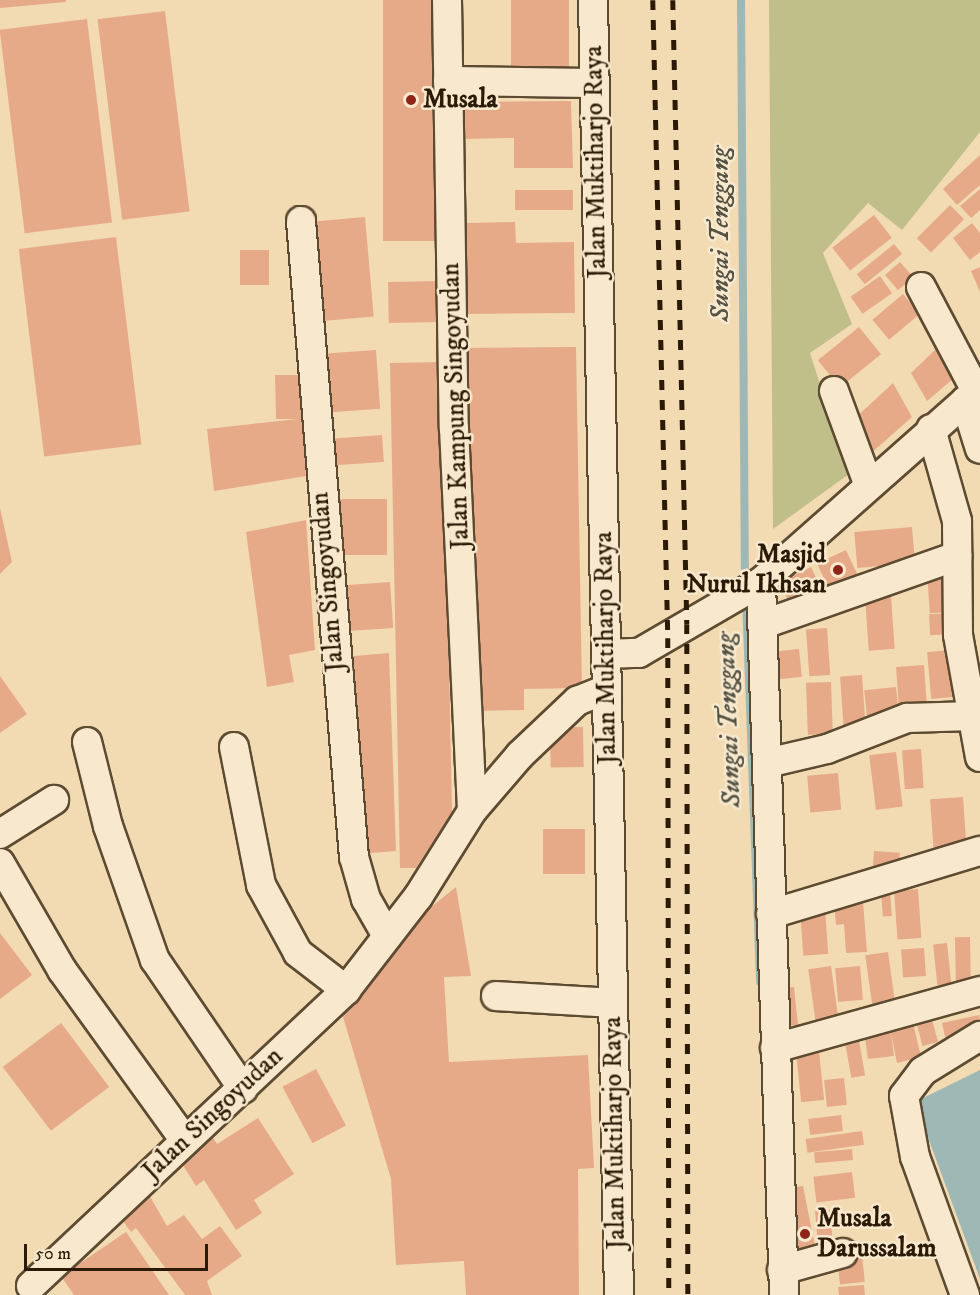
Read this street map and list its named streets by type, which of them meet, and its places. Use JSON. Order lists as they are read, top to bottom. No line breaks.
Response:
{"streets":{"street":["Jalan Muktiharjo Raya","Jalan Kampung Singoyudan","Jalan Singoyudan"]},"crossings":[["Jalan Muktiharjo Raya","Jalan Singoyudan"],["Jalan Kampung Singoyudan","Jalan Singoyudan"]],"water":["Sungai Tenggang"],"places":["Musala","Masjid Nurul Ikhsan","Musala Darussalam"],"scale_bar":"50 m"}
